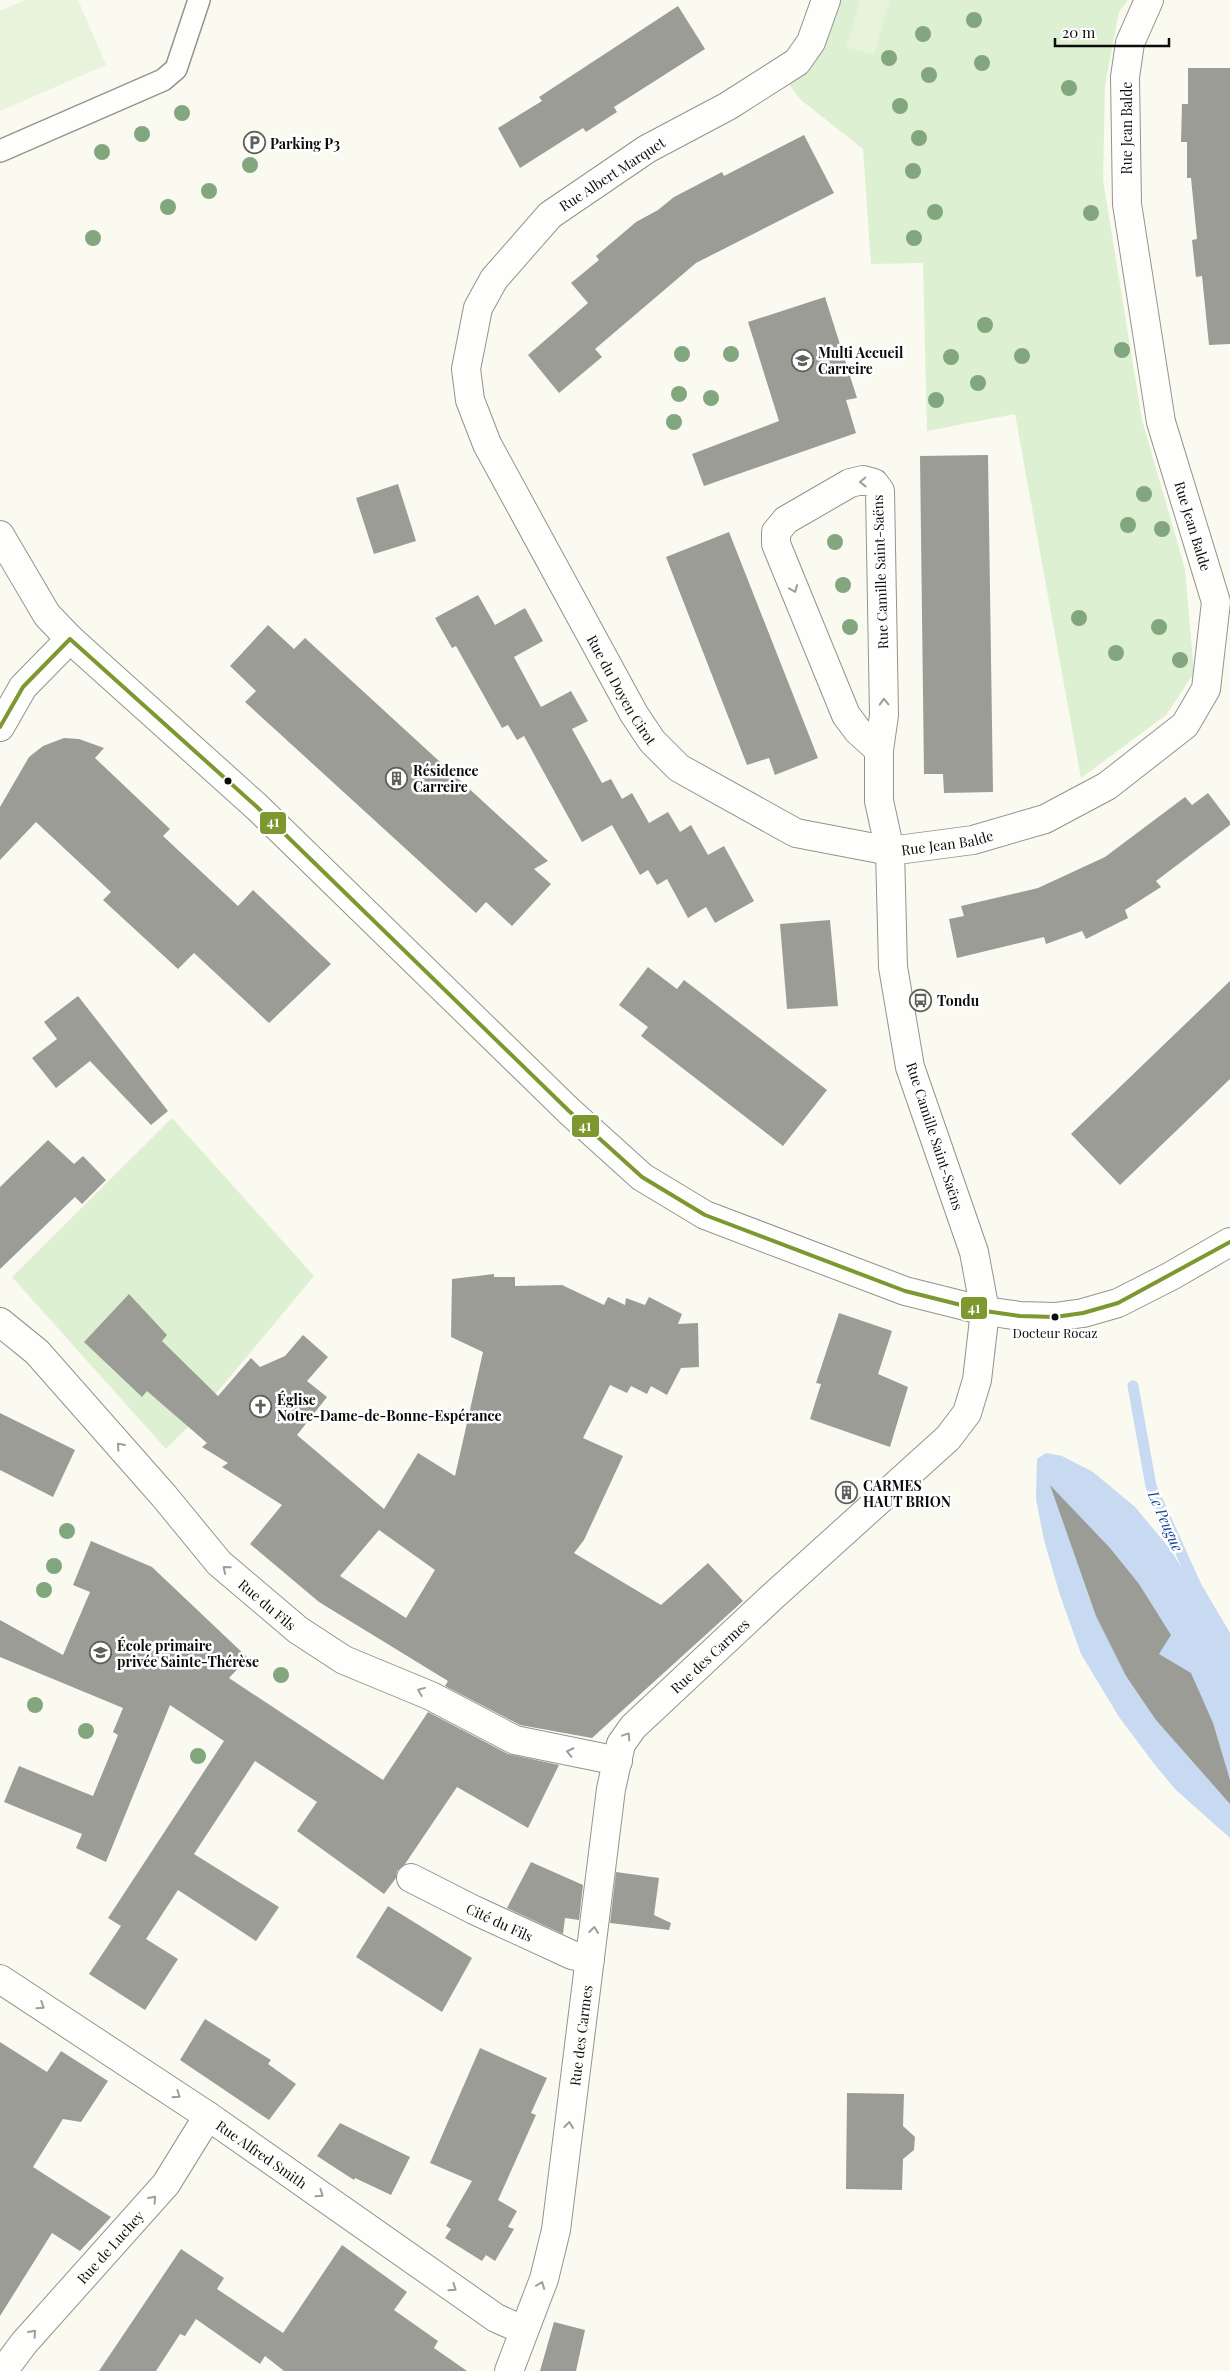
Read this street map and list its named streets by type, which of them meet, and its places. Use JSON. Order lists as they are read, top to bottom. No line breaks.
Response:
{"streets":{"street":["Rue Jean Balde","Rue Albert Marquet","Rue Camille Saint-Saëns","Rue du Doyen Cirot","Rue du Fils","Rue des Carmes","Cité du Fils","Rue Alfred Smith","Rue de Luchey"]},"crossings":[["Rue Jean Balde","Rue Camille Saint-Saëns"],["Rue Jean Balde","Rue du Doyen Cirot"],["Rue Albert Marquet","Rue du Doyen Cirot"],["Rue Camille Saint-Saëns","Rue du Doyen Cirot"],["Rue Camille Saint-Saëns","Rue des Carmes"],["Rue du Fils","Rue des Carmes"],["Rue des Carmes","Cité du Fils"],["Rue des Carmes","Rue Alfred Smith"],["Rue Alfred Smith","Rue de Luchey"]],"one_way":["Rue du Fils","Rue des Carmes","Rue Alfred Smith","Rue de Luchey"],"water":["Le Peugue"],"places":{"parking":["Parking P3"],"school or university":["Multi Accueil Carreire","École primaire privée Sainte-Thérèse"],"building":["Résidence Carreire","CARMES HAUT BRION"],"bus stop":["Tondu"],"other":["Docteur Rocaz"],"church":["Église Notre-Dame-de-Bonne-Espérance"]},"lines":["transit line 41"],"scale_bar":"20 m"}
